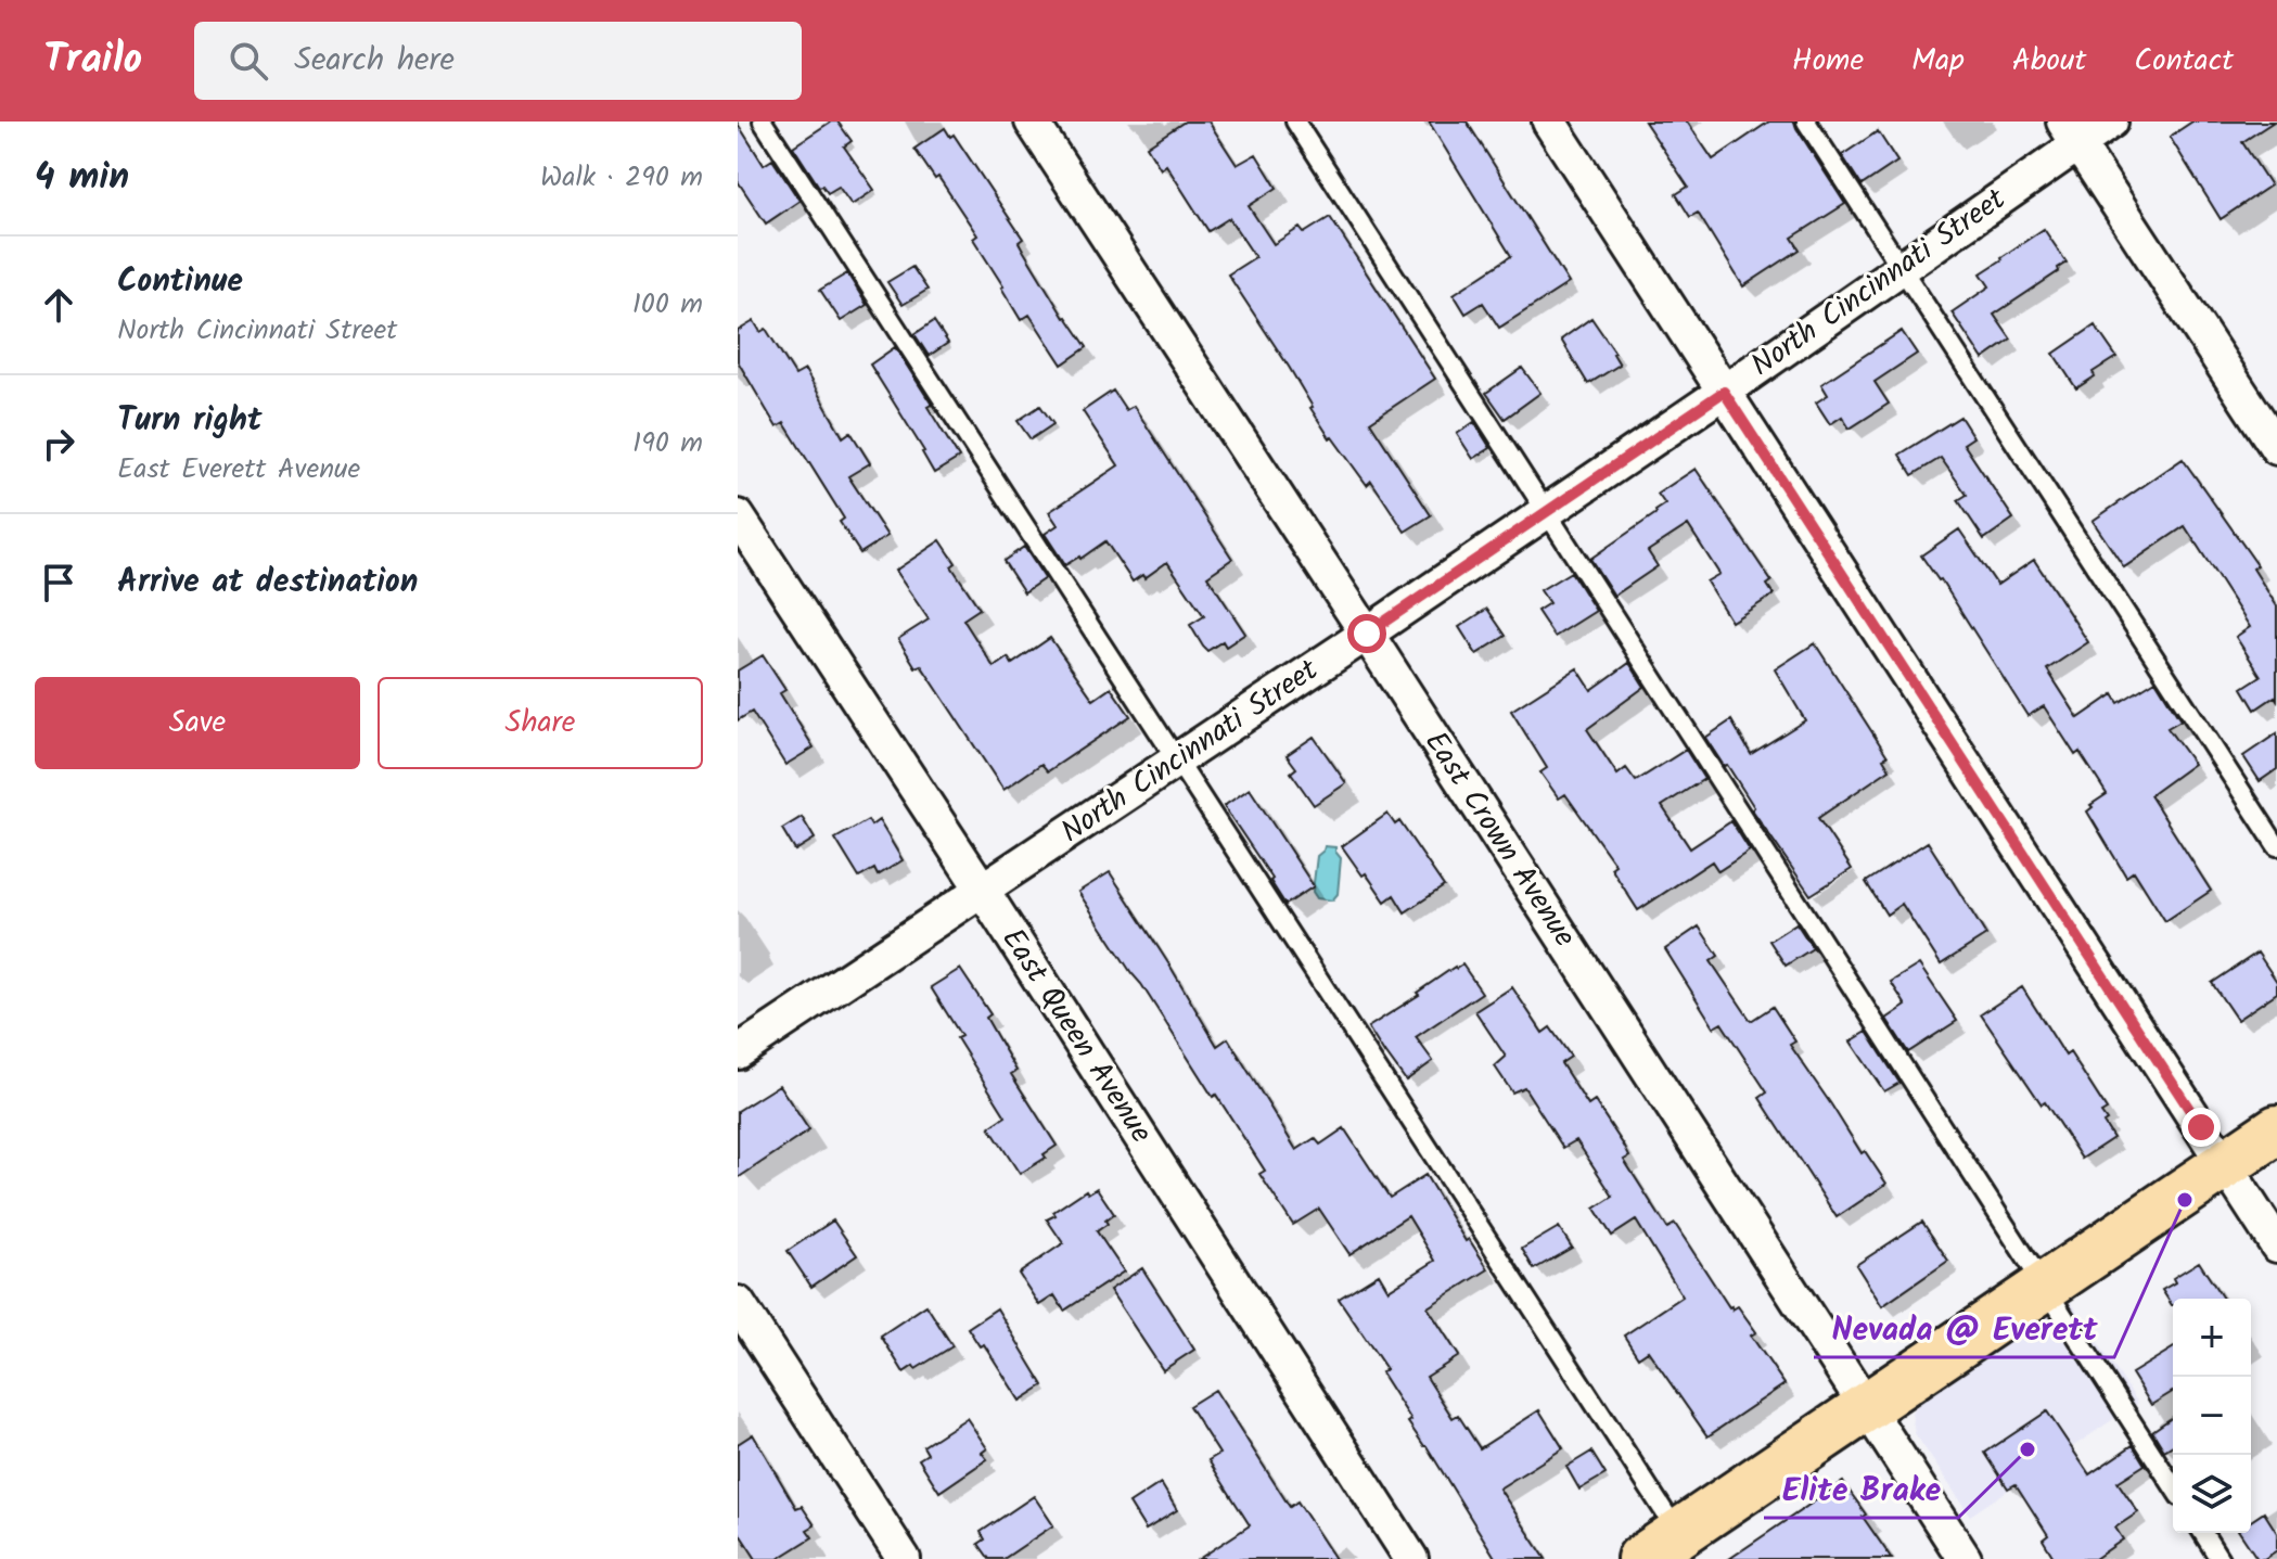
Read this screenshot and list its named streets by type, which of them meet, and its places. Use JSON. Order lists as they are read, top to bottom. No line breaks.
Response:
{"streets":{"street":["North Cincinnati Street","East Crown Avenue","East Queen Avenue"]},"crossings":[["North Cincinnati Street","East Crown Avenue"],["North Cincinnati Street","East Queen Avenue"]],"places":["Nevada @ Everett","Elite Brake"],"page":{"header":"Trailo","search":"Search here","nav":["Home","Map","About","Contact"],"heading":["4 min","Walk · 290 m"],"list":[["Continue","North Cincinnati Street","100 m"],["Turn right","East Everett Avenue","190 m"],"Arrive at destination"],"buttons":["Save","Share"],"map_buttons":["+","−"]}}
